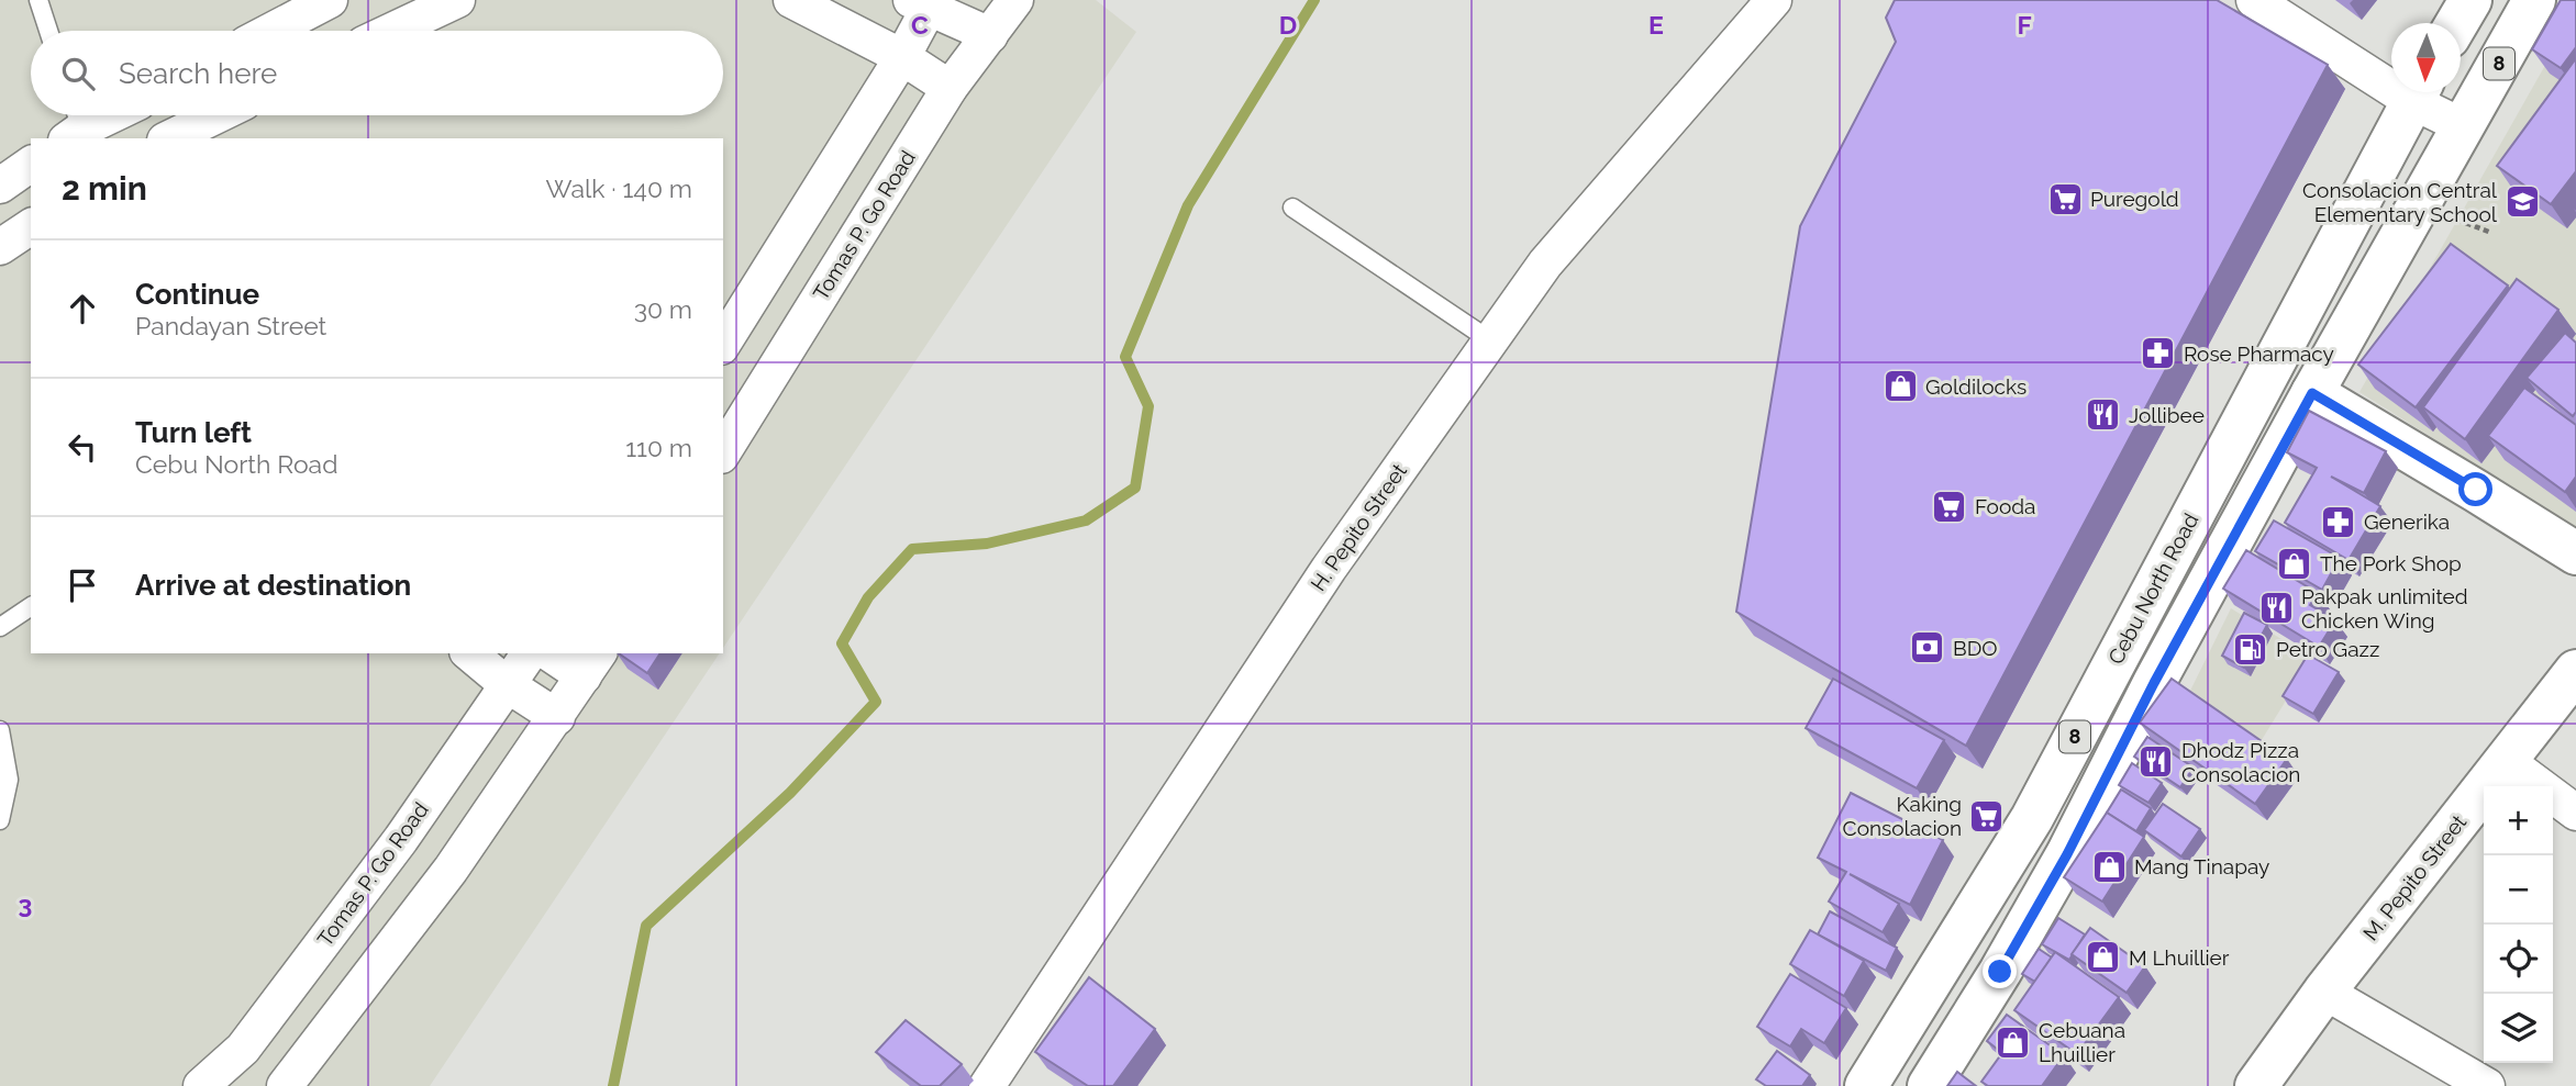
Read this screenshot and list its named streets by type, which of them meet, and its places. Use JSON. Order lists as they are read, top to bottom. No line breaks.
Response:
{"streets":{"main road":["8","Cebu North Road","M. Pepito Street"],"street":["Tomas P. Go Road","H. Pepito Street"]},"places":{"supermarket":["Puregold","Fooda","Kaking Consolacion"],"school or university":["Consolacion Central Elementary School"],"pharmacy":["Rose Pharmacy","Generika"],"shop":["Goldilocks","The Pork Shop","Mang Tinapay","M Lhuillier","Cebuana Lhuillier"],"restaurant":["Jollibee","Pakpak unlimited Chicken Wing","Dhodz Pizza Consolacion"],"bank":["BDO"],"fuel station":["Petro Gazz"]},"north":"bottom","page":{"search":"Search here","heading":["2 min","Walk · 140 m"],"list":[["Continue","Pandayan Street","30 m"],["Turn left","Cebu North Road","110 m"],"Arrive at destination"],"map_buttons":["+","−"]},"grid":{"columns":["C","D","E","F"],"rows":["3"]}}
